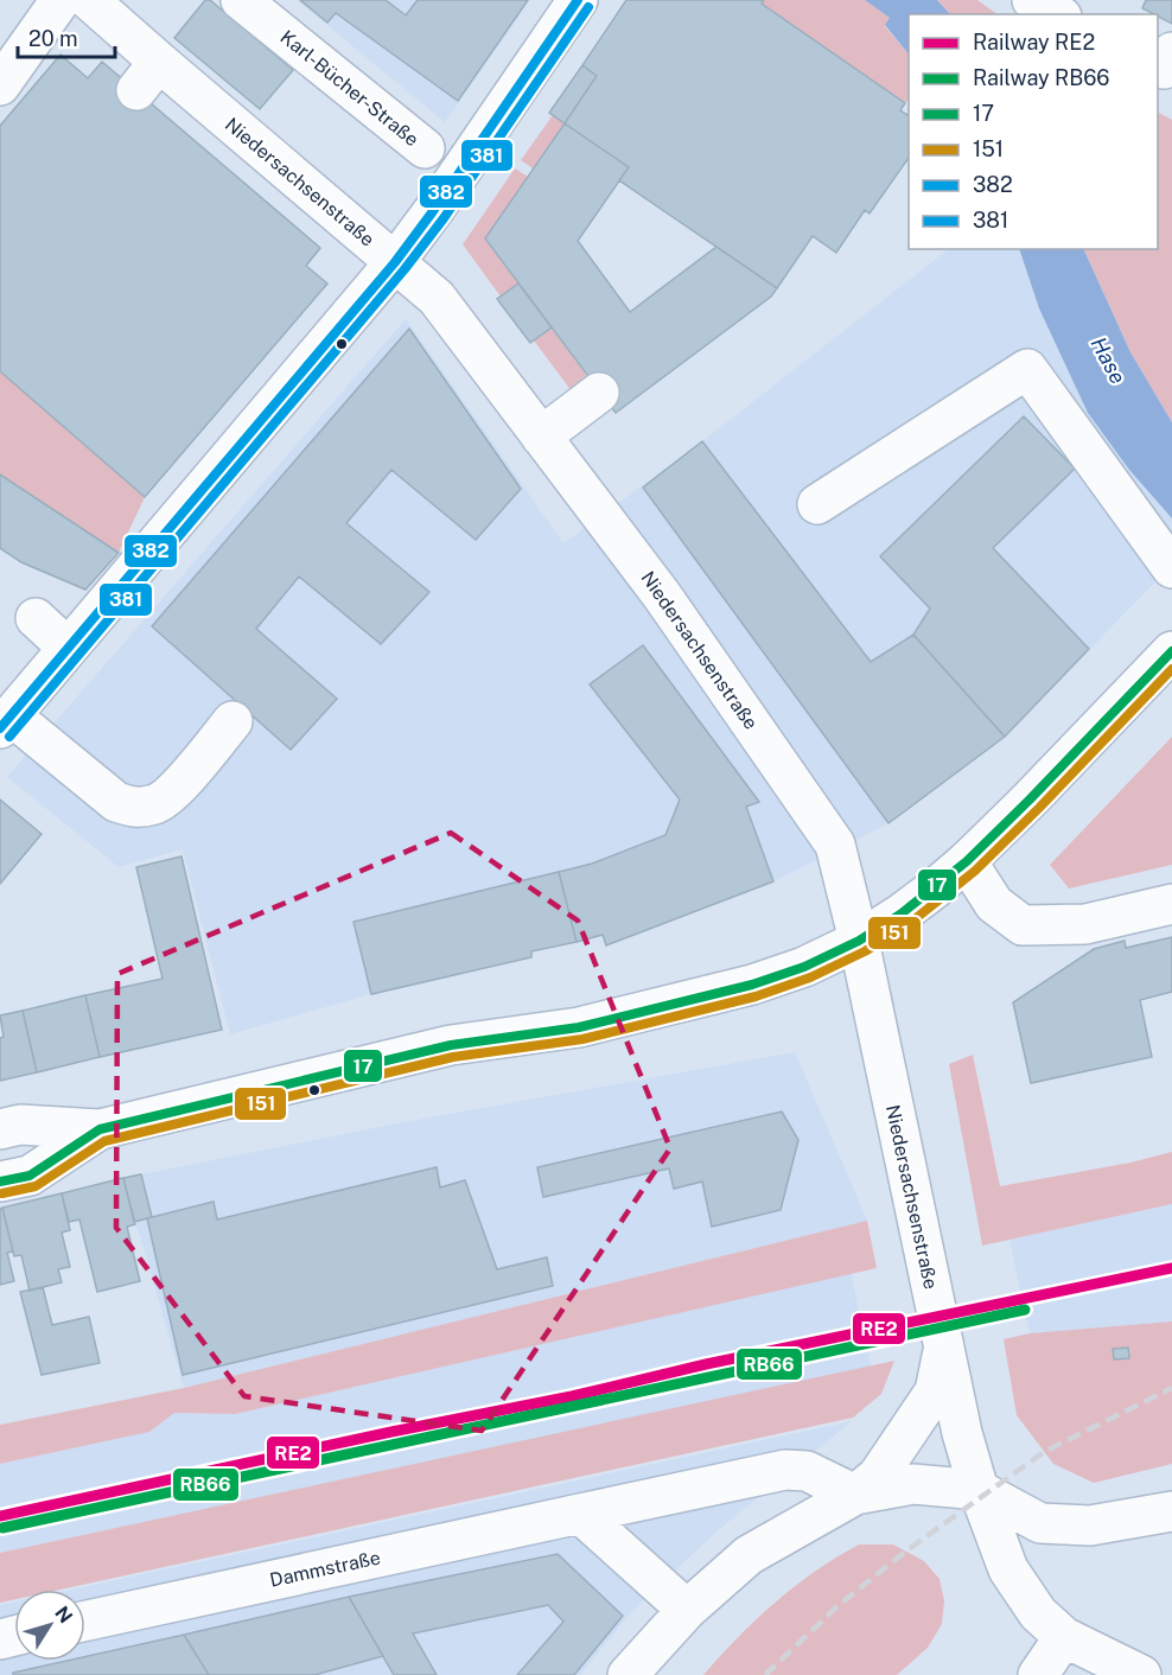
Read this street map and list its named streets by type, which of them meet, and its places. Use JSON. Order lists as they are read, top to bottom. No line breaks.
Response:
{"streets":{"street":["Karl-Bücher-Straße","Niedersachsenstraße","Dammstraße"]},"water":["Hase"],"lines":["transit line 382","transit line 381","transit line 17","transit line 151","rail line RE2","rail line RB66"],"legend":["Railway RE2","Railway RB66","17","151","382","381"],"scale_bar":"20 m","north":"top right"}
